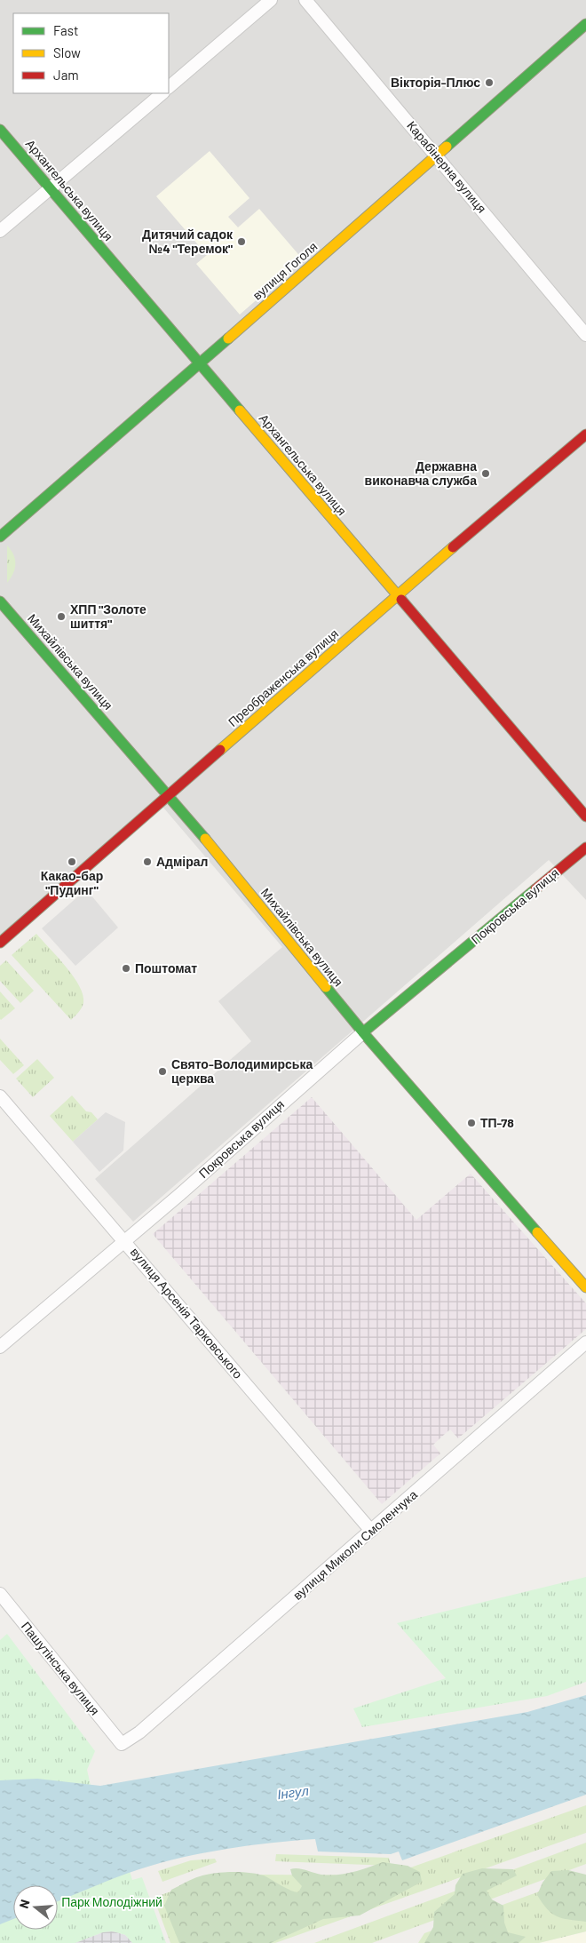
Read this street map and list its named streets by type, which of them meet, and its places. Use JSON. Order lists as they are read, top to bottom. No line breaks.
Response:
{"streets":{"street":["Карабінерна вулиця","Архангельська вулиця","вулиця Гоголя","Михайлівська вулиця","Преображенська вулиця","Покровська вулиця","вулиця Арсенія Тарковського","вулиця Миколи Смоленчука","Пашутінська вулиця"]},"crossings":[["Карабінерна вулиця","вулиця Гоголя"],["Архангельська вулиця","вулиця Гоголя"],["Архангельська вулиця","Преображенська вулиця"],["Михайлівська вулиця","Преображенська вулиця"],["Михайлівська вулиця","Покровська вулиця"],["Покровська вулиця","вулиця Арсенія Тарковського"],["вулиця Арсенія Тарковського","вулиця Миколи Смоленчука"],["вулиця Миколи Смоленчука","Пашутінська вулиця"]],"water":["Інгул"],"parks":["Парк Молодіжний"],"places":["Вікторія-Плюс","Дитячий садок №4 \"Теремок\"","Державна виконавча служба","ХПП \"Золоте шиття\"","Какао-бар \"Пудинг\"","Адмірал","Поштомат","Свято-Володимирська церква","ТП-78"],"legend":["Fast","Slow","Jam"],"north":"left"}
